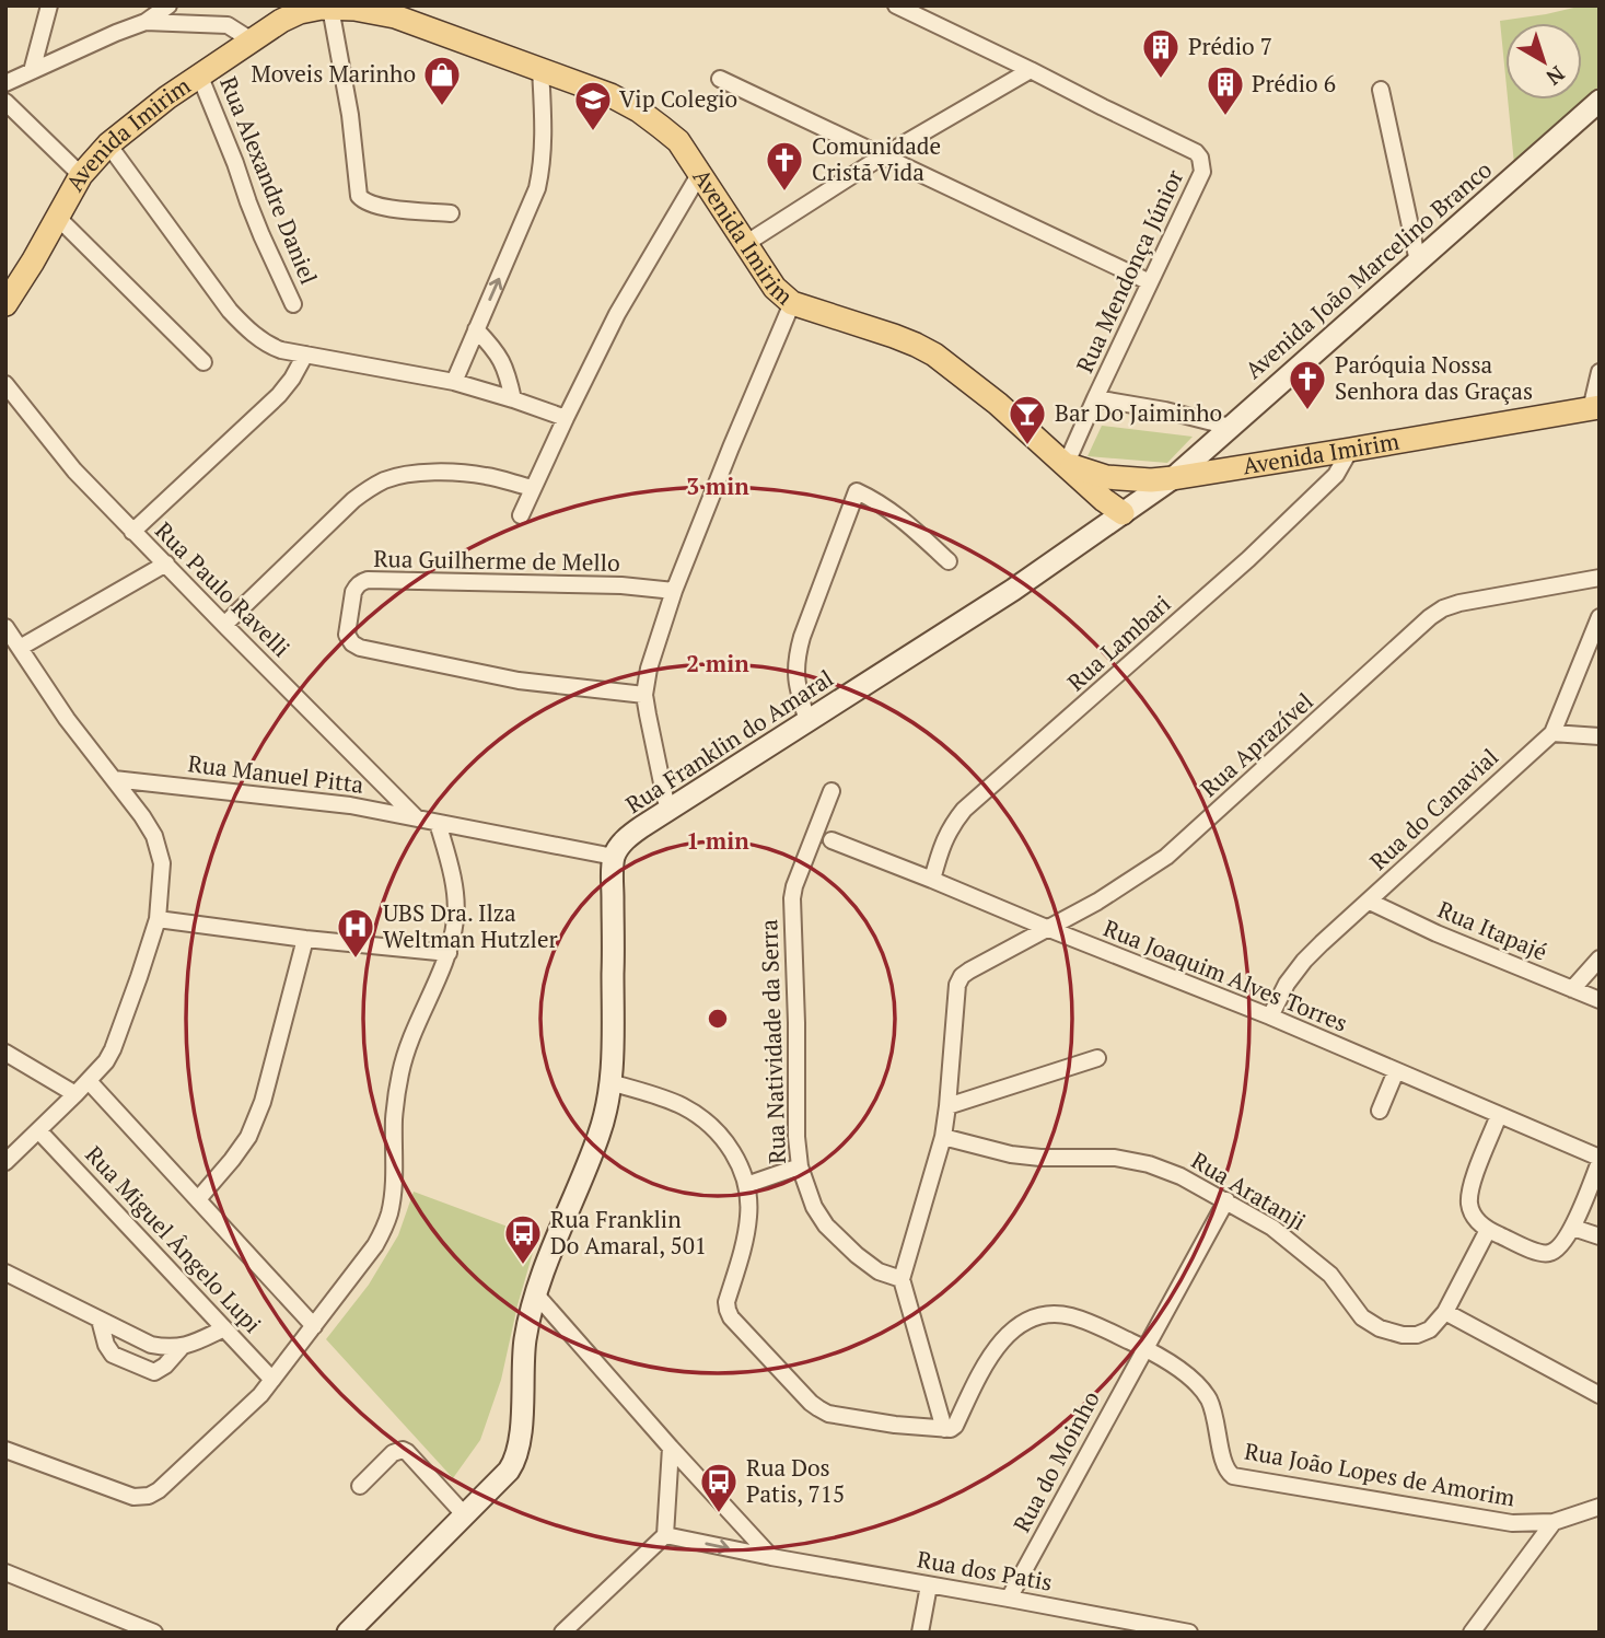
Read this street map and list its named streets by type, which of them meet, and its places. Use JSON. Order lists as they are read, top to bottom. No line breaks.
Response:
{"streets":{"main road":["Avenida Imirim"],"street":["Rua Alexandre Daniel","Avenida João Marcelino Branco","Rua Mendonça Júnior","Rua Guilherme de Mello","Rua Paulo Ravelli","Rua Lambari","Rua Franklin do Amaral","Rua Aprazível","Rua Manuel Pitta","Rua do Canavial","Rua Itapajé","Rua Joaquim Alves Torres","Rua Natividade da Serra","Rua Aratanji","Rua Miguel Ângelo Lupi","Rua do Moinho","Rua João Lopes de Amorim","Rua dos Patis"]},"crossings":[["Avenida Imirim","Rua Alexandre Daniel"],["Avenida Imirim","Avenida João Marcelino Branco"],["Avenida Imirim","Rua Mendonça Júnior"],["Avenida Imirim","Rua Lambari"],["Avenida Imirim","Rua Franklin do Amaral"],["Avenida João Marcelino Branco","Rua Franklin do Amaral"],["Rua Paulo Ravelli","Rua Manuel Pitta"],["Rua Lambari","Rua Joaquim Alves Torres"],["Rua Franklin do Amaral","Rua Manuel Pitta"],["Rua Aprazível","Rua Joaquim Alves Torres"],["Rua do Canavial","Rua Itapajé"],["Rua do Canavial","Rua Joaquim Alves Torres"],["Rua Aratanji","Rua do Moinho"],["Rua do Moinho","Rua João Lopes de Amorim"],["Rua do Moinho","Rua dos Patis"]],"places":{"building":["Prédio 7","Prédio 6"],"shop":["Moveis Marinho"],"school or university":["Vip Colegio"],"church":["Comunidade Cristã Vida","Paróquia Nossa Senhora das Graças"],"bar":["Bar Do Jaiminho"],"hospital":["UBS Dra. Ilza Weltman Hutzler"],"bus stop":["Rua Franklin Do Amaral, 501","Rua Dos Patis, 715"]},"north":"bottom right","rings":["3 min","2 min","1 min"]}
